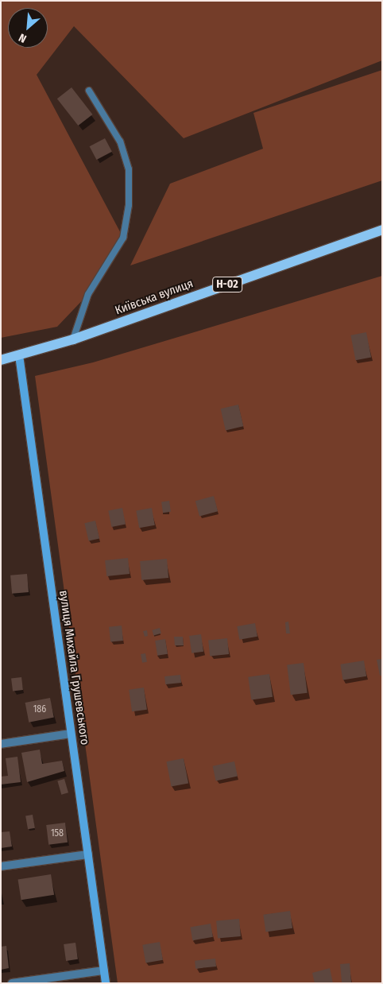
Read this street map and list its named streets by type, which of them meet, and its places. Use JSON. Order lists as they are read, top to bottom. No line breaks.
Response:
{"streets":{"main road":["Н-02","Київська вулиця"],"street":["вулиця Михайла Грушевського"]},"crossings":[["Київська вулиця","вулиця Михайла Грушевського"]],"house_numbers":["186","158"],"north":"bottom left"}
